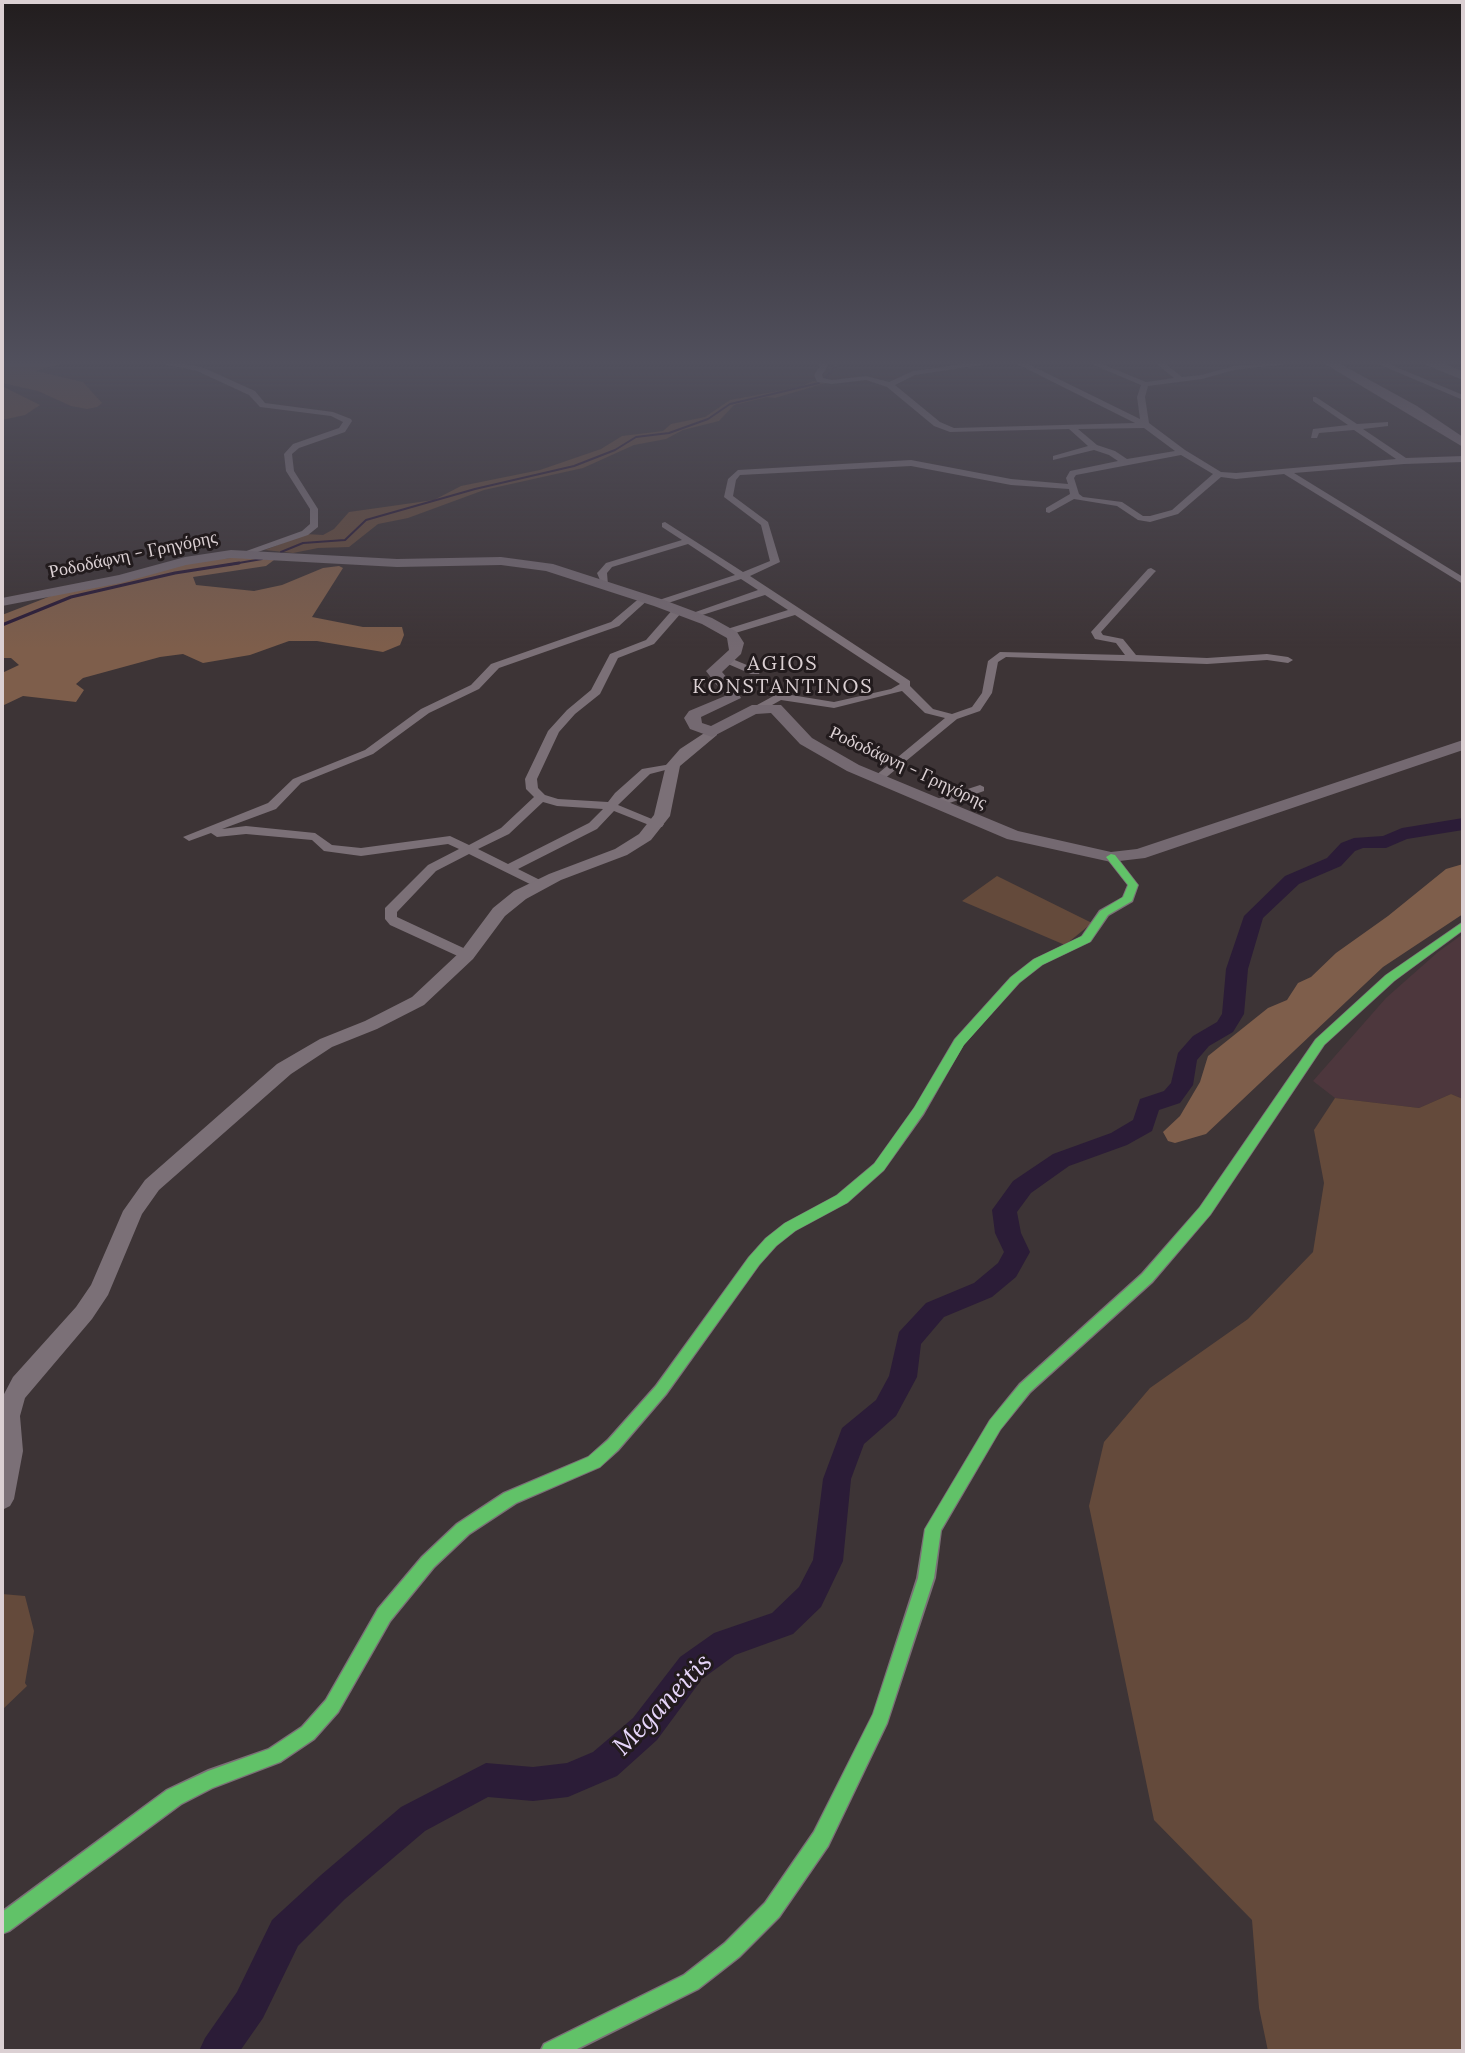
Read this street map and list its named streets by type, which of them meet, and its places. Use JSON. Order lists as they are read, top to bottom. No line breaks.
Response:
{"streets":{"main road":["Ροδοδάφνη - Γρηγόρης"]},"districts":["AGIOS KONSTANTINOS"],"water":["Meganeitis"]}
